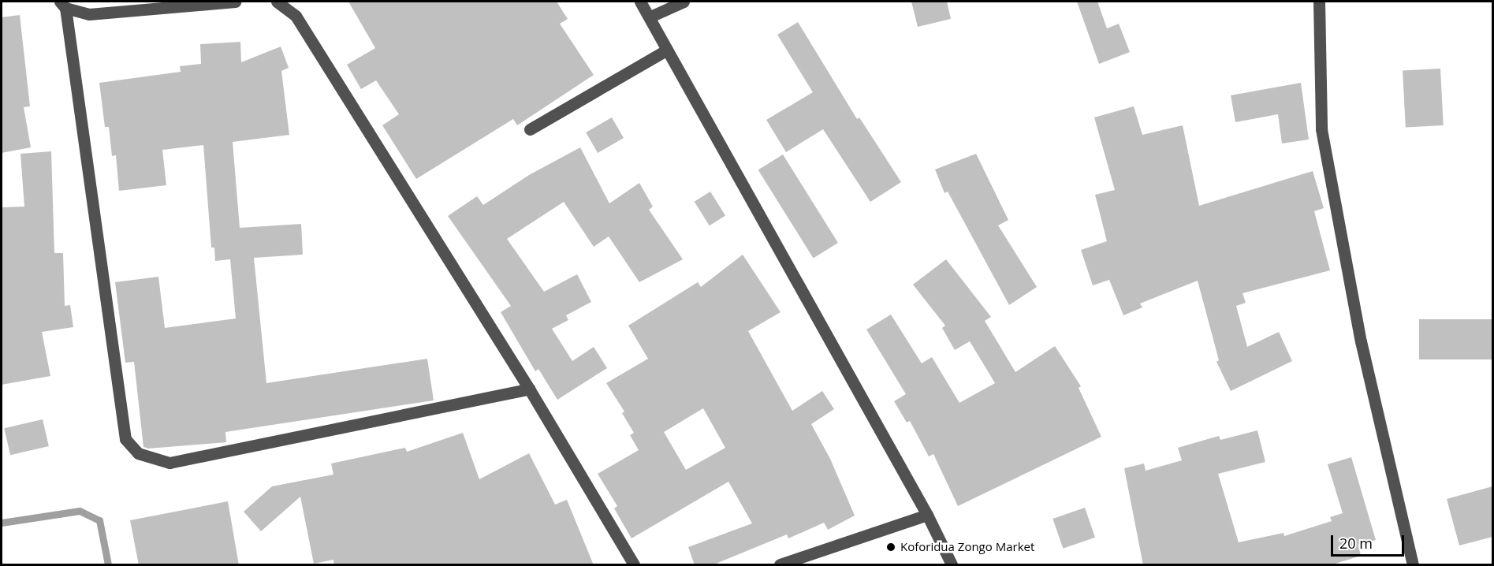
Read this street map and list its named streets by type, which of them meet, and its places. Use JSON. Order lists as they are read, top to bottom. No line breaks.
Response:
{"places":["Koforidua Zongo Market"],"scale_bar":"20 m"}
